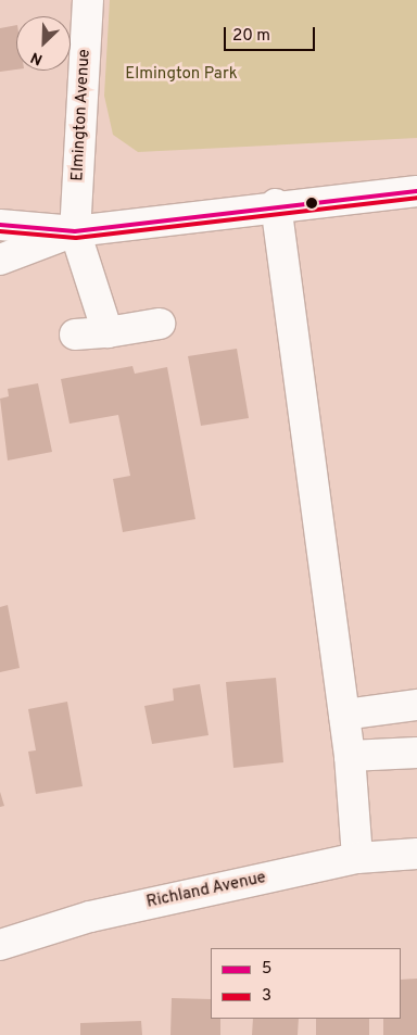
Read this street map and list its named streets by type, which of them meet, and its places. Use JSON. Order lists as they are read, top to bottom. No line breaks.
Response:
{"streets":{"street":["Elmington Avenue","Richland Avenue"]},"parks":["Elmington Park"],"lines":["transit line 5","transit line 3"],"legend":["5","3"],"scale_bar":"20 m","north":"bottom left"}
